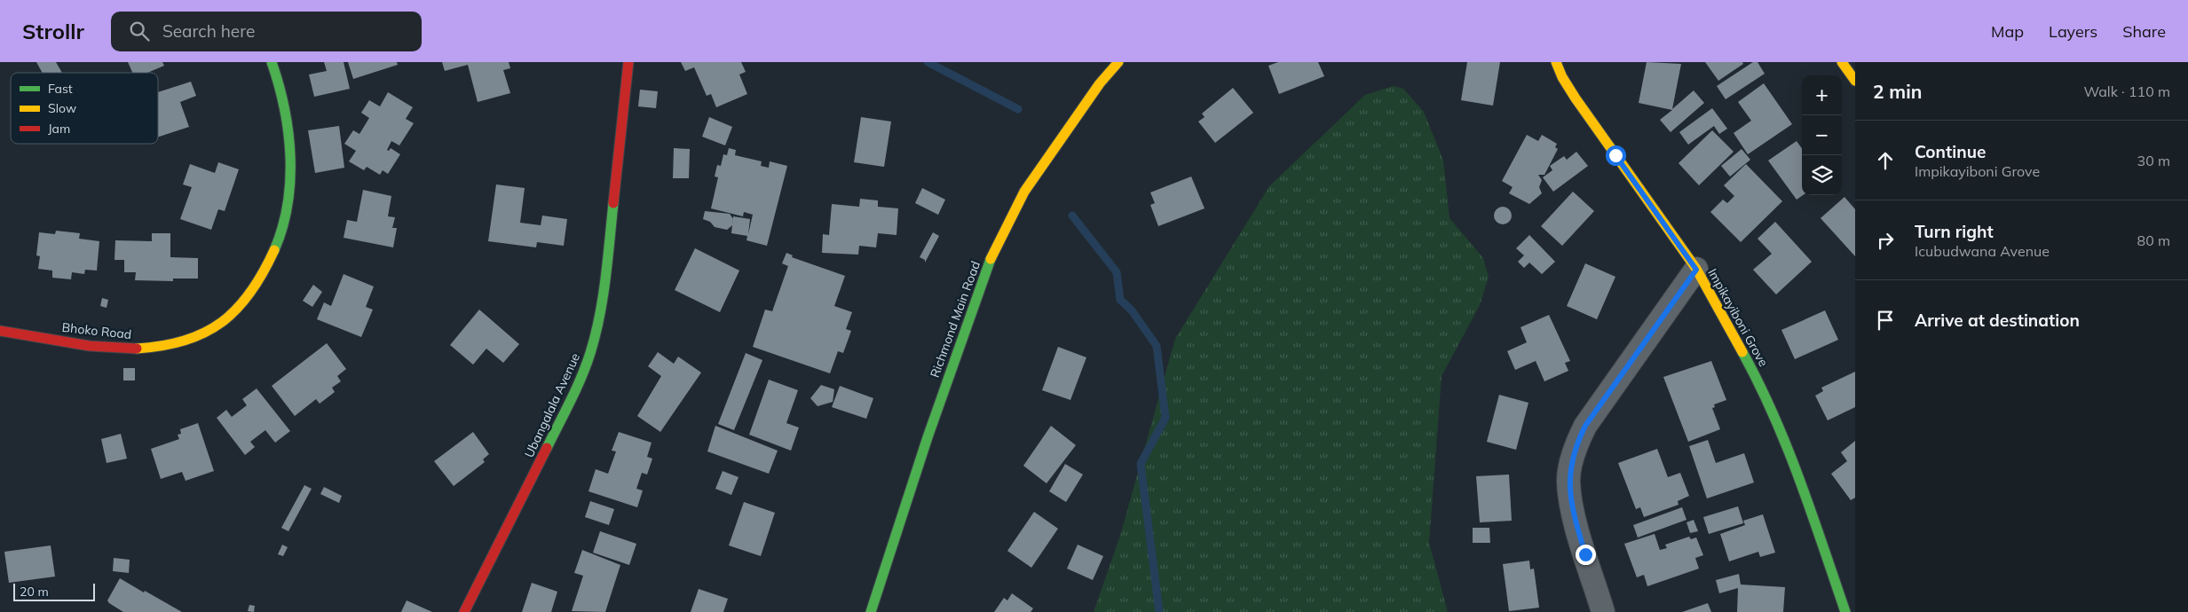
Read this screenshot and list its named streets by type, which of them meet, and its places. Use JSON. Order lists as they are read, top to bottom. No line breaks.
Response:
{"streets":{"street":["Impikayiboni Grove","Richmond Main Road","Bhoko Road","Ubangalala Avenue"]},"legend":["Fast","Slow","Jam"],"scale_bar":"20 m","page":{"header":"Strollr","search":"Search here","nav":["Map","Layers","Share"],"heading":["2 min","Walk · 110 m"],"map_buttons":["+","−"],"list":[["Continue","Impikayiboni Grove","30 m"],["Turn right","Icubudwana Avenue","80 m"],"Arrive at destination"],"scale":"20 m"}}
